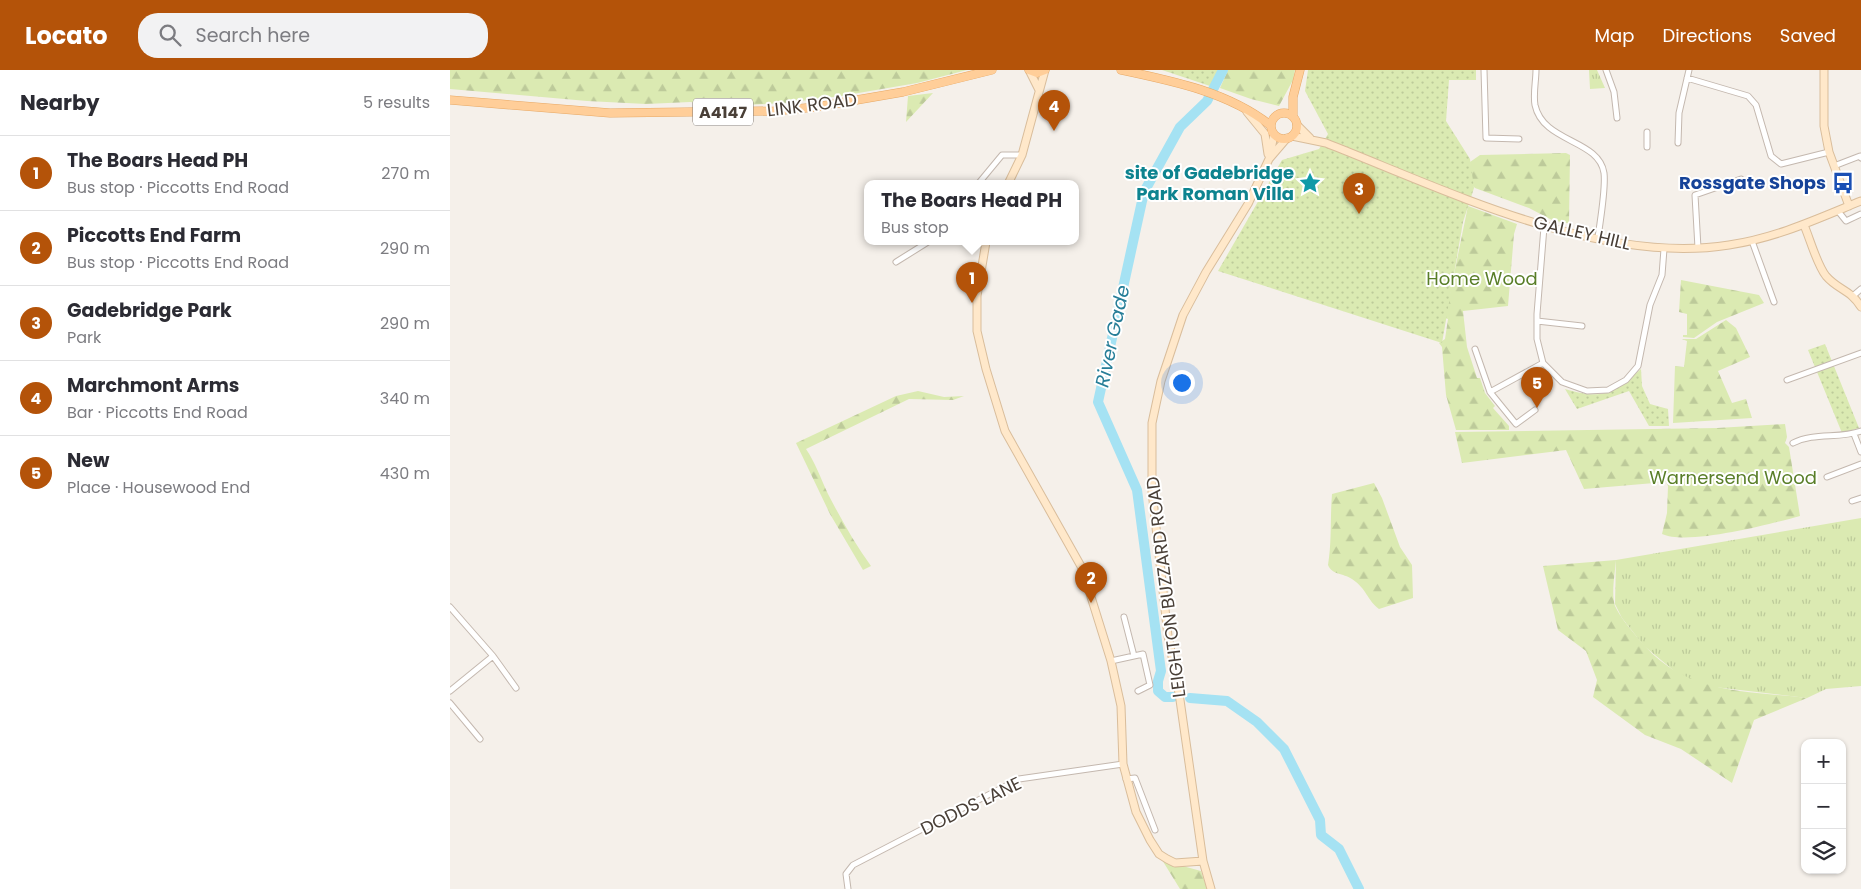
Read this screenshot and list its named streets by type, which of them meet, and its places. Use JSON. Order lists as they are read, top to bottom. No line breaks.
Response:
{"streets":{"main road":["LINK ROAD","A4147"],"street":["GALLEY HILL","LEIGHTON BUZZARD ROAD","DODDS LANE"]},"crossings":[["GALLEY HILL","LEIGHTON BUZZARD ROAD"]],"water":["River Gade"],"parks":["Home Wood","Warnersend Wood"],"places":{"place":["site of Gadebridge Park Roman Villa"],"bus stop":["Rossgate Shops"]},"page":{"header":"Locato","search":"Search here","nav":["Map","Directions","Saved"],"heading":["Nearby","5 results"],"pins":["4","3","1","5","2"],"list":[{"mark":"1","name":"The Boars Head PH","note":"Bus stop · Piccotts End Road","value":"270 m"},{"mark":"2","name":"Piccotts End Farm","note":"Bus stop · Piccotts End Road","value":"290 m"},{"mark":"3","name":"Gadebridge Park","note":"Park","value":"290 m"},{"mark":"4","name":"Marchmont Arms","note":"Bar · Piccotts End Road","value":"340 m"},{"mark":"5","name":"New","note":"Place · Housewood End","value":"430 m"}],"popup":["The Boars Head PH","Bus stop"],"map_buttons":["+","−"]}}
